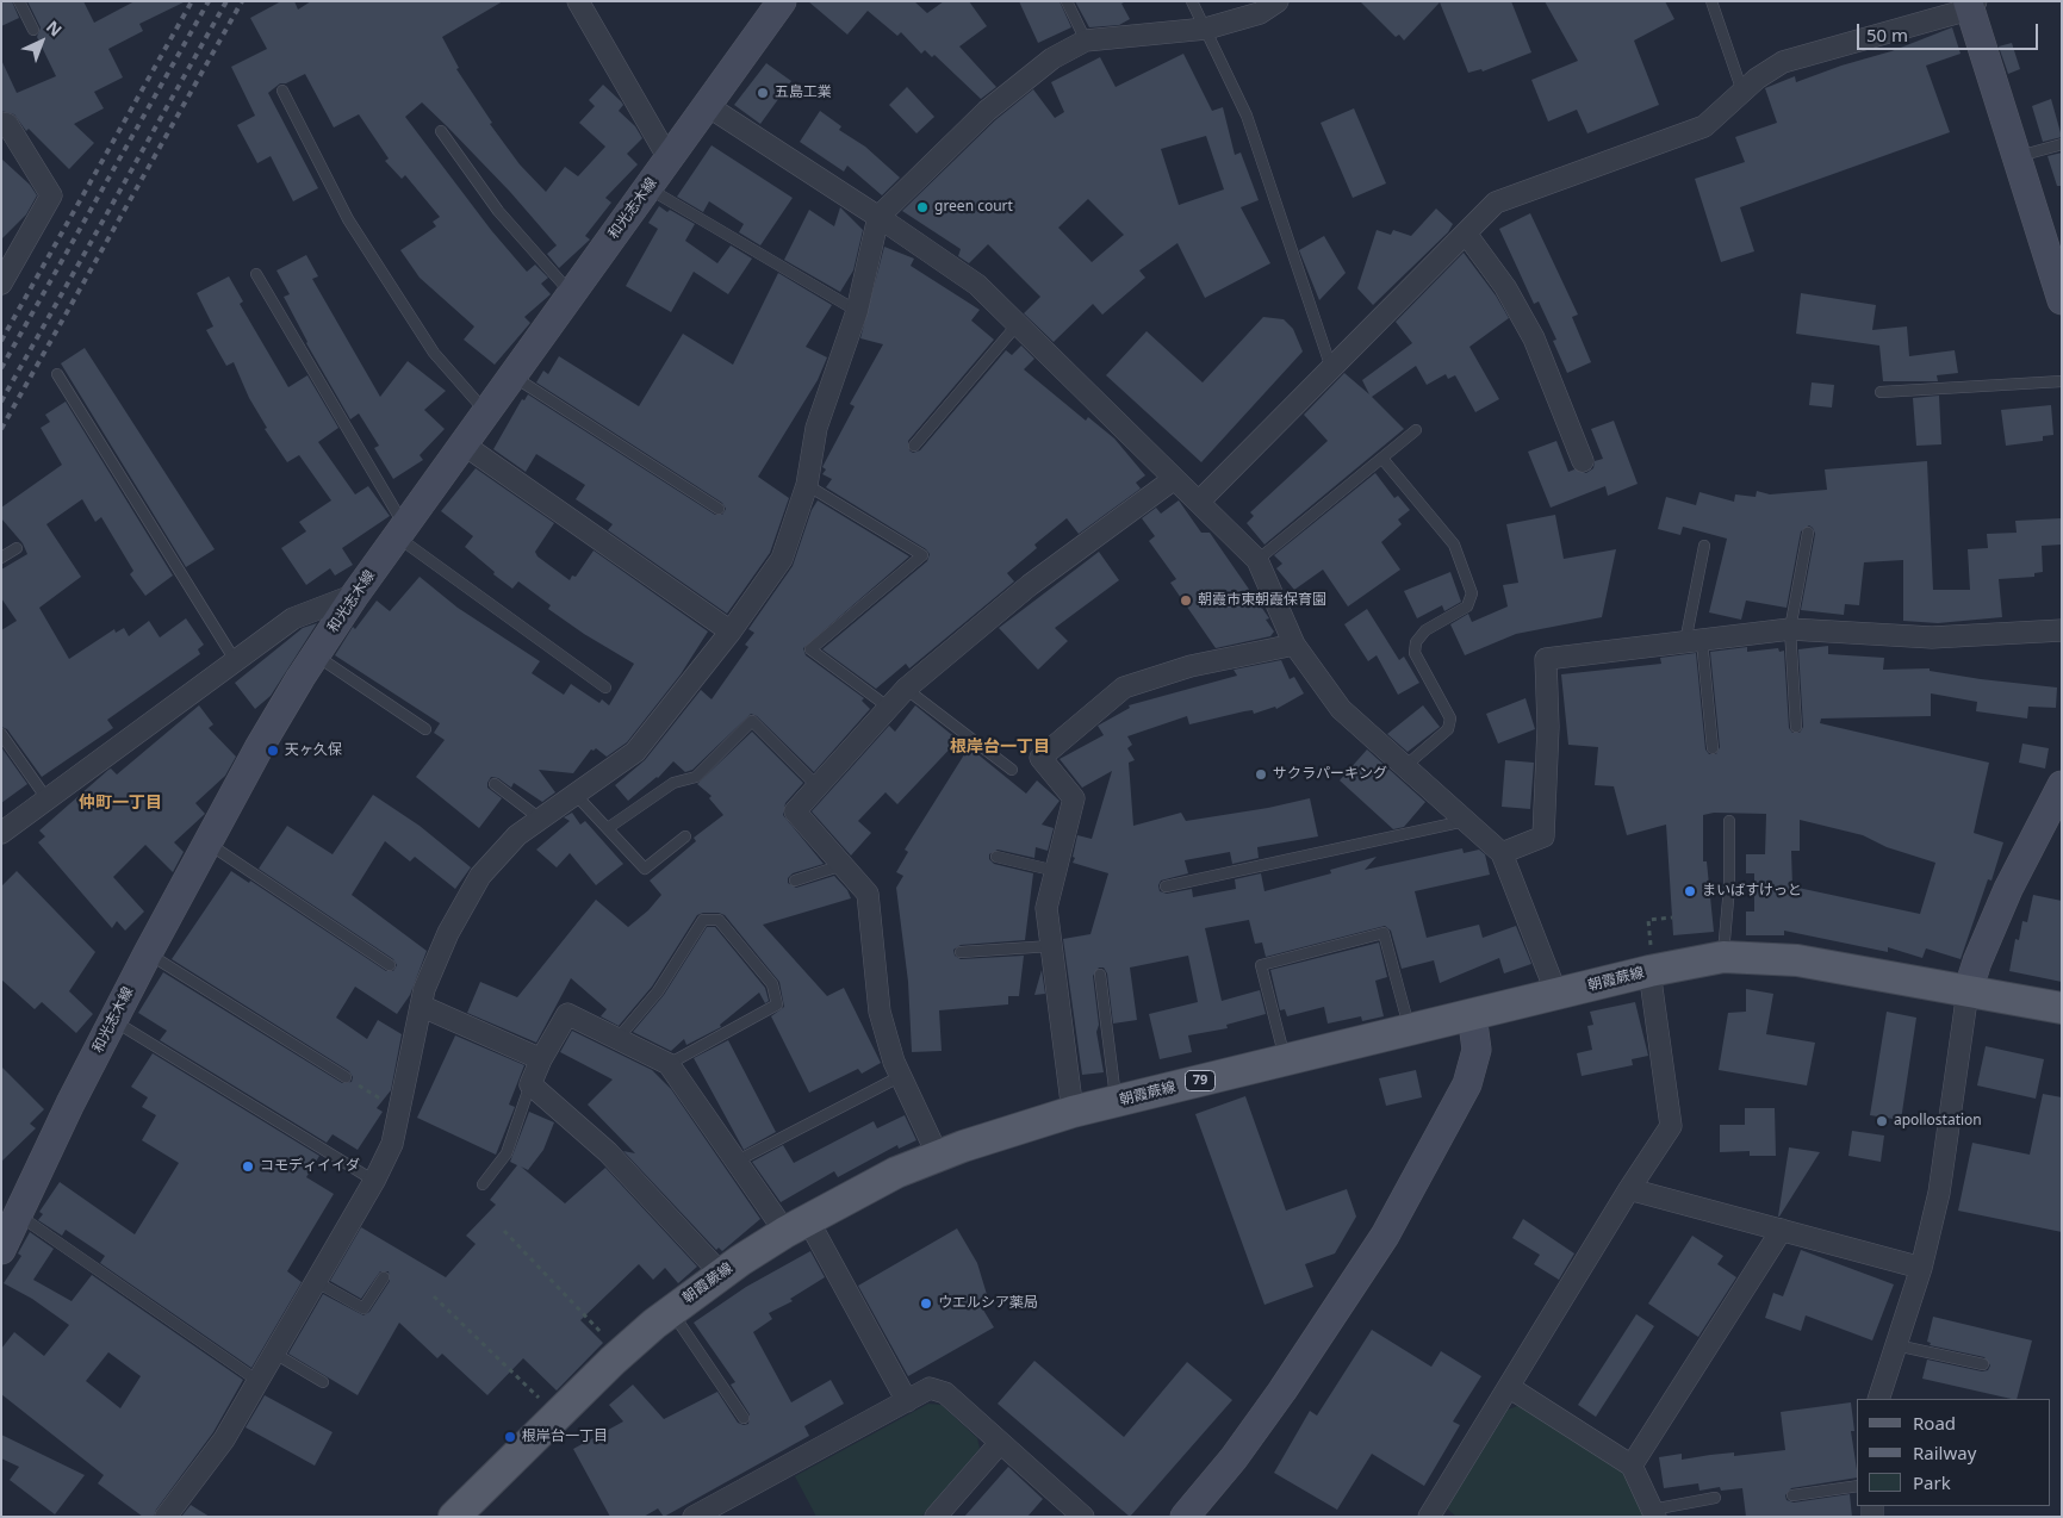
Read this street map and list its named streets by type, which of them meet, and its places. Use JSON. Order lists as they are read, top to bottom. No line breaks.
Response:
{"streets":{"main road":["和光志木線","朝霞蕨線","79"]},"districts":["根岸台一丁目","仲町一丁目"],"places":["五島工業","green court","朝霞市東朝霞保育園","天ヶ久保","サクラパーキング","まいばすけっと","apollostation","コモディイイダ","ウエルシア薬局","根岸台一丁目"],"legend":["Road","Railway","Park"],"scale_bar":"50 m","north":"top right"}
